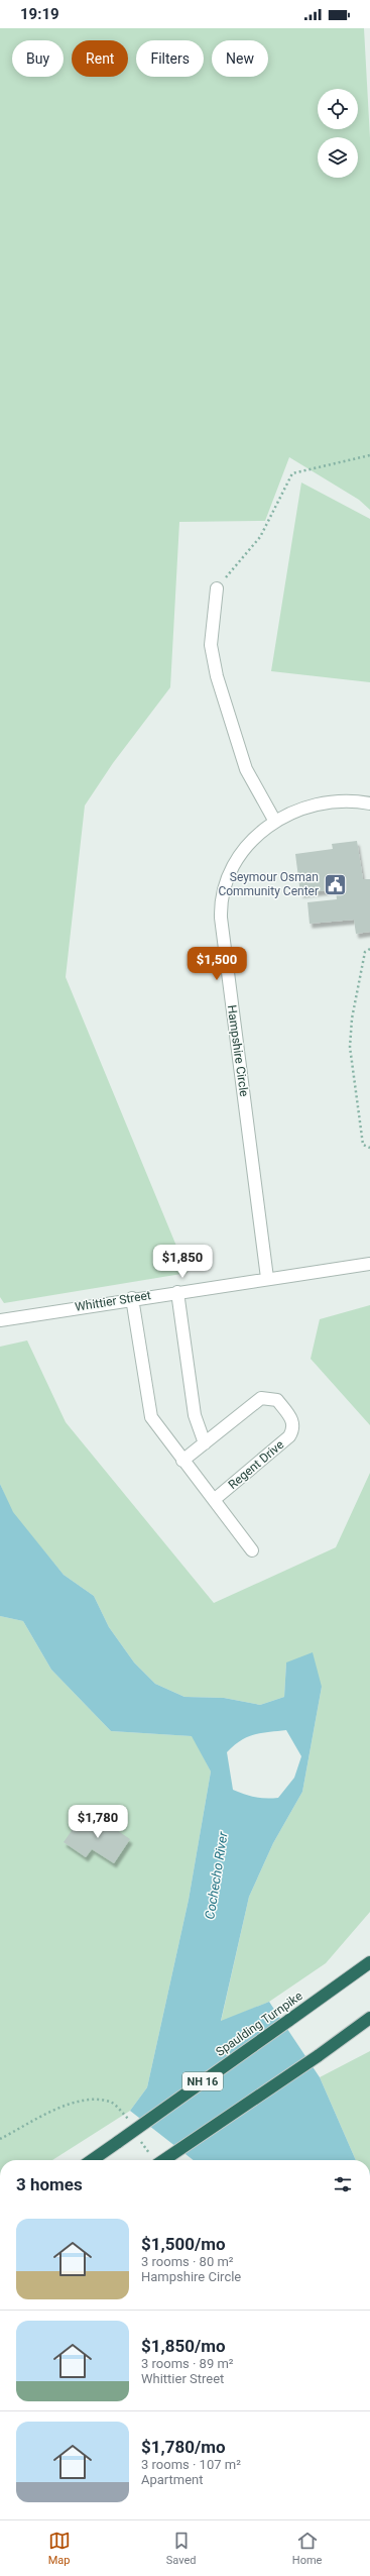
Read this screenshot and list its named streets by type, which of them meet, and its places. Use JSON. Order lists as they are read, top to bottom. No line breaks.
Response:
{"streets":{"highway":["Spaulding Turnpike","NH 16"],"street":["Hampshire Circle","Whittier Street","Regent Drive"]},"crossings":[["Hampshire Circle","Whittier Street"]],"water":["Cochecho River"],"places":{"public building":["Seymour Osman Community Center"]},"page":{"status":"19:19","chip":["Buy","Rent","Filters","New"],"price":["$1,500","$1,850","$1,780"],"heading":"3 homes","list":[{"name":"$1,500/mo","note":"3 rooms · 80 m² · Hampshire Circle"},{"name":"$1,850/mo","note":"3 rooms · 89 m² · Whittier Street"},{"name":"$1,780/mo","note":"3 rooms · 107 m² · Apartment"}],"tabs":["Map","Saved","Home"]}}
